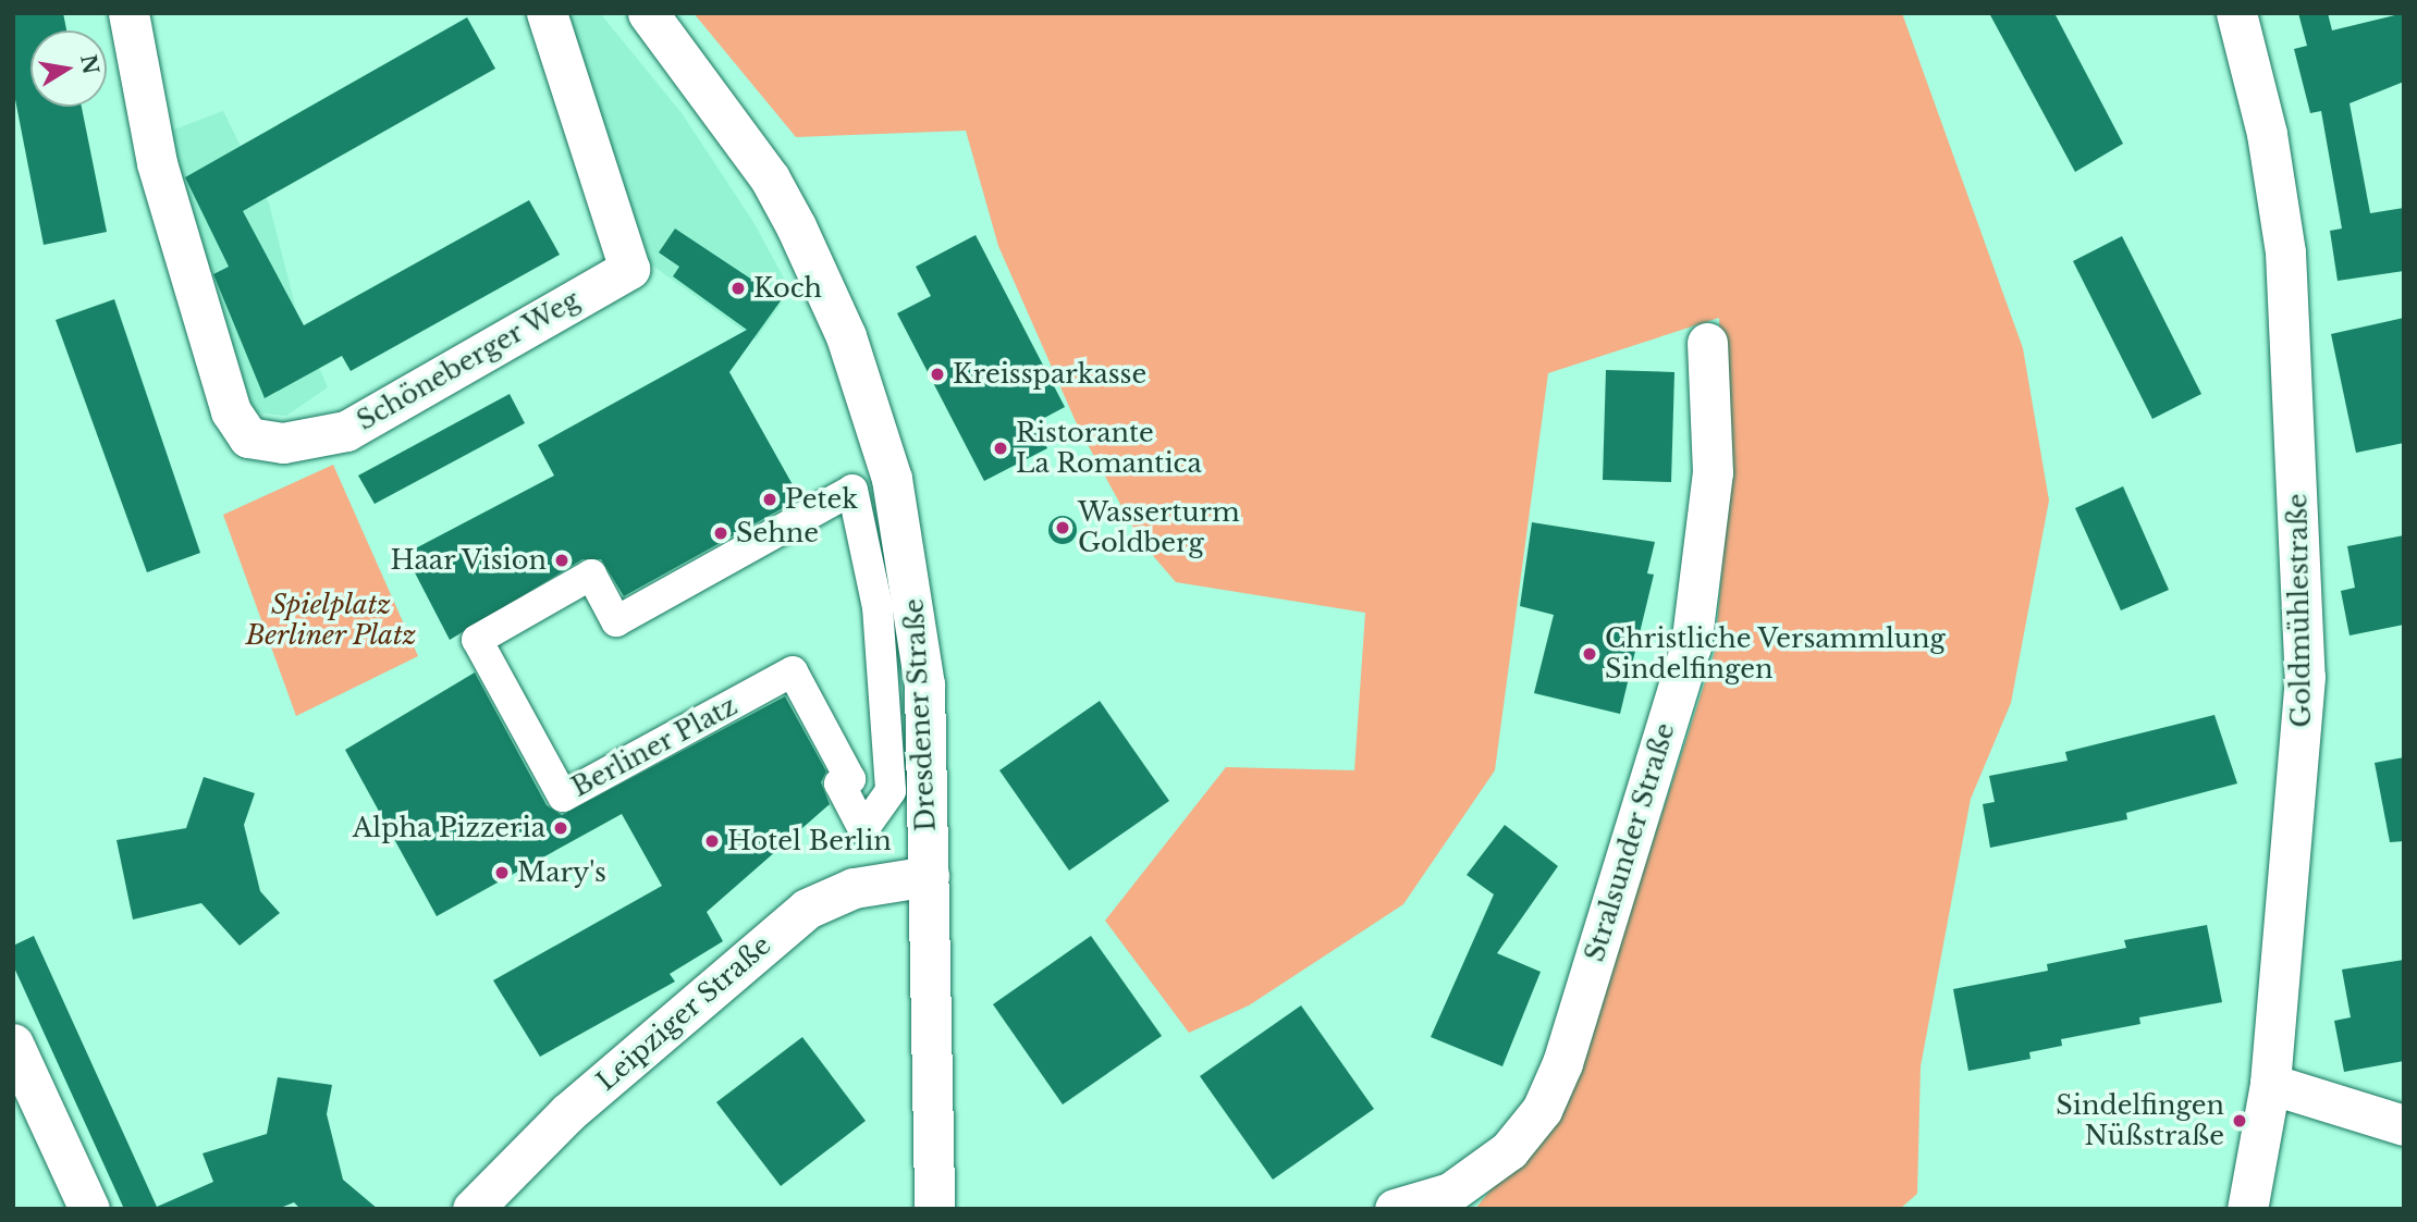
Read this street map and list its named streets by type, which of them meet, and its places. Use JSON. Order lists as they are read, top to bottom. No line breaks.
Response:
{"streets":{"street":["Schöneberger Weg","Goldmühlestraße","Dresdener Straße","Berliner Platz","Stralsunder Straße","Leipziger Straße"]},"crossings":[["Dresdener Straße","Leipziger Straße"]],"parks":["Spielplatz Berliner Platz"],"places":["Koch","Kreissparkasse","Ristorante La Romantica","Petek","Wasserturm Goldberg","Sehne","Haar Vision","Christliche Versammlung Sindelfingen","Alpha Pizzeria","Hotel Berlin","Mary's","Sindelfingen Nüßstraße"],"north":"right"}
